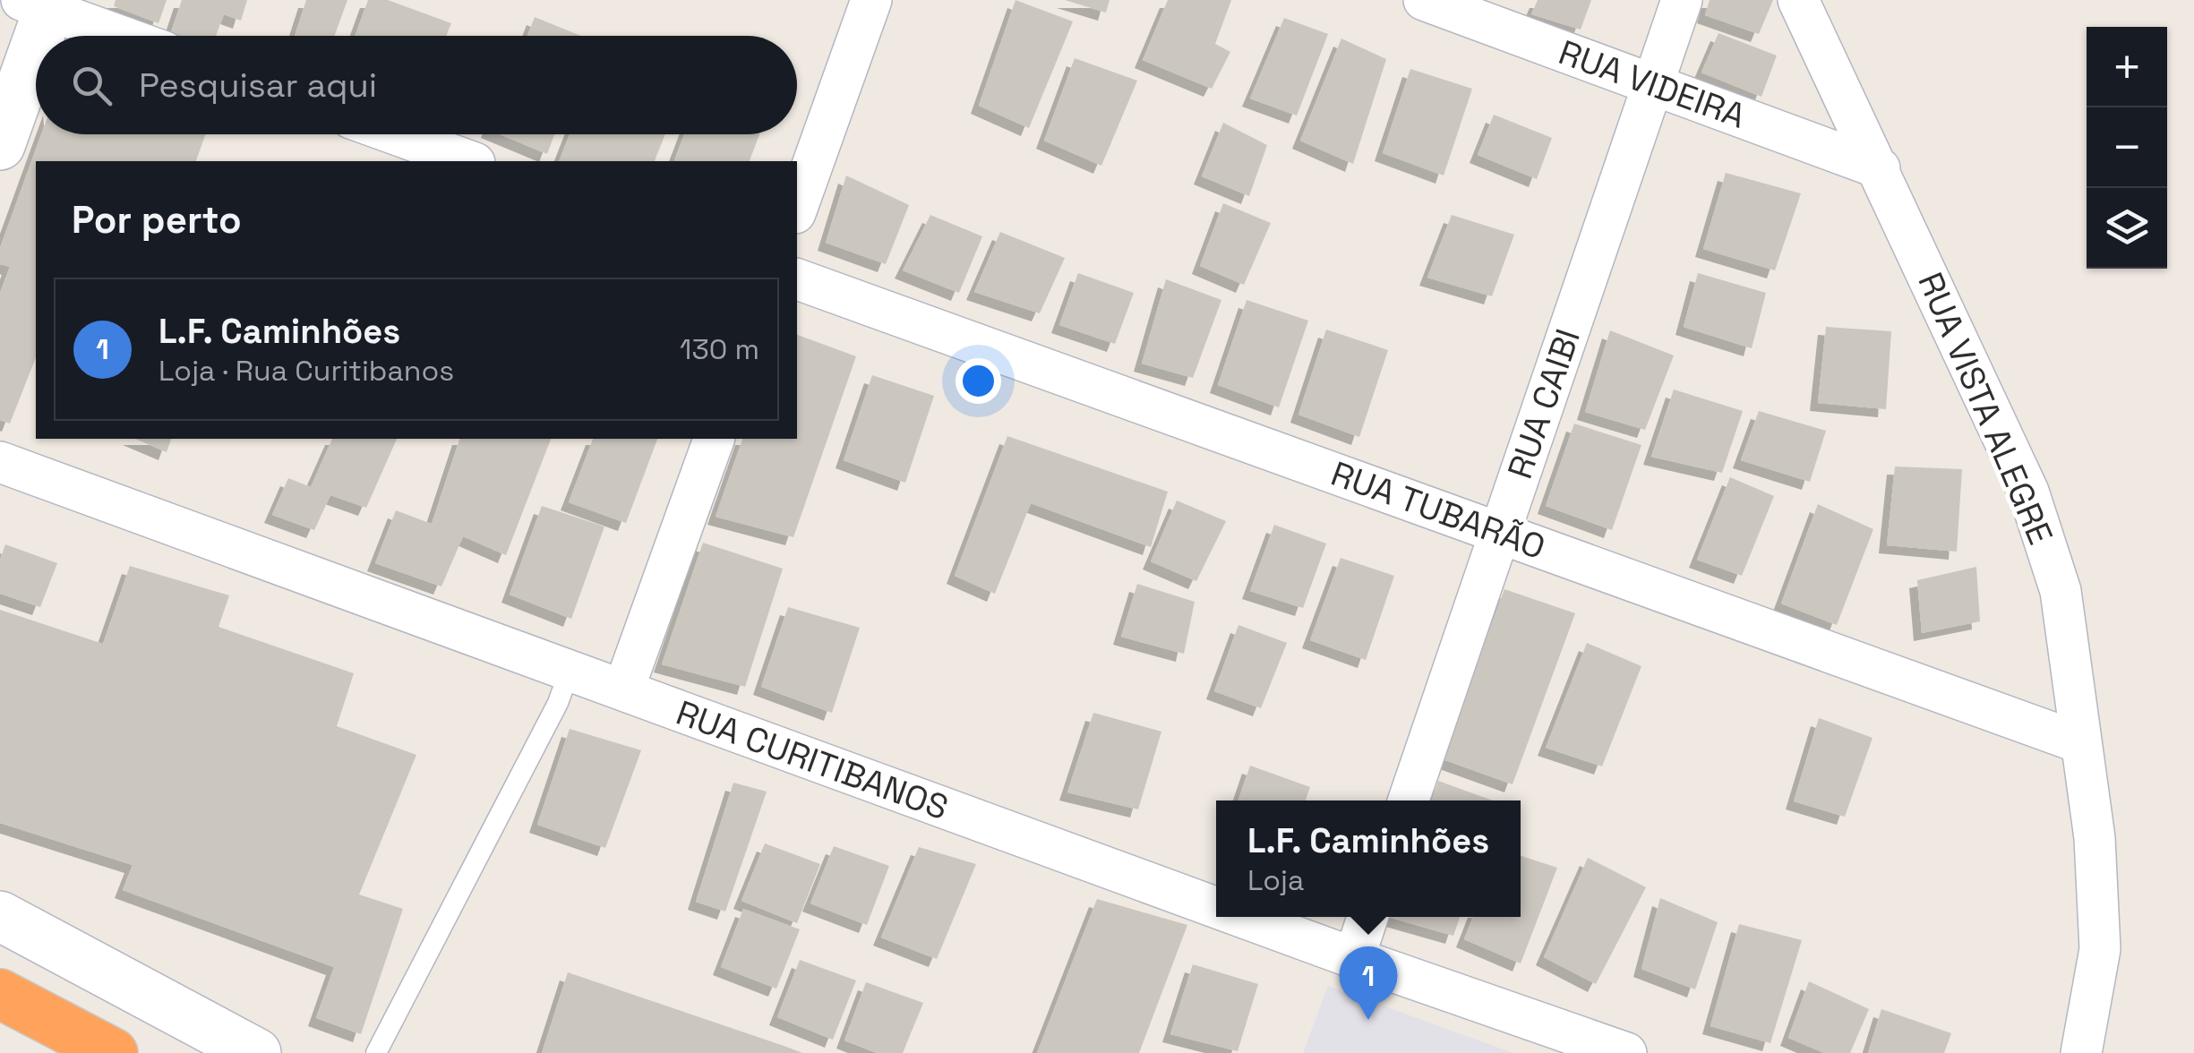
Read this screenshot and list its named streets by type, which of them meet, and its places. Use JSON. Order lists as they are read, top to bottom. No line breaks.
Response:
{"streets":{"street":["RUA VIDEIRA","RUA CAIBI","RUA VISTA ALEGRE","RUA TUBARÃO","RUA CURITIBANOS"]},"crossings":[["RUA VIDEIRA","RUA CAIBI"],["RUA VIDEIRA","RUA VISTA ALEGRE"],["RUA CAIBI","RUA TUBARÃO"],["RUA VISTA ALEGRE","RUA TUBARÃO"]],"page":{"map_buttons":["+","−"],"search":"Pesquisar aqui","heading":"Por perto","list":[{"mark":"1","name":"L.F. Caminhões","note":"Loja · Rua Curitibanos","value":"130 m"}],"popup":["L.F. Caminhões","Loja"],"pins":"1"}}
